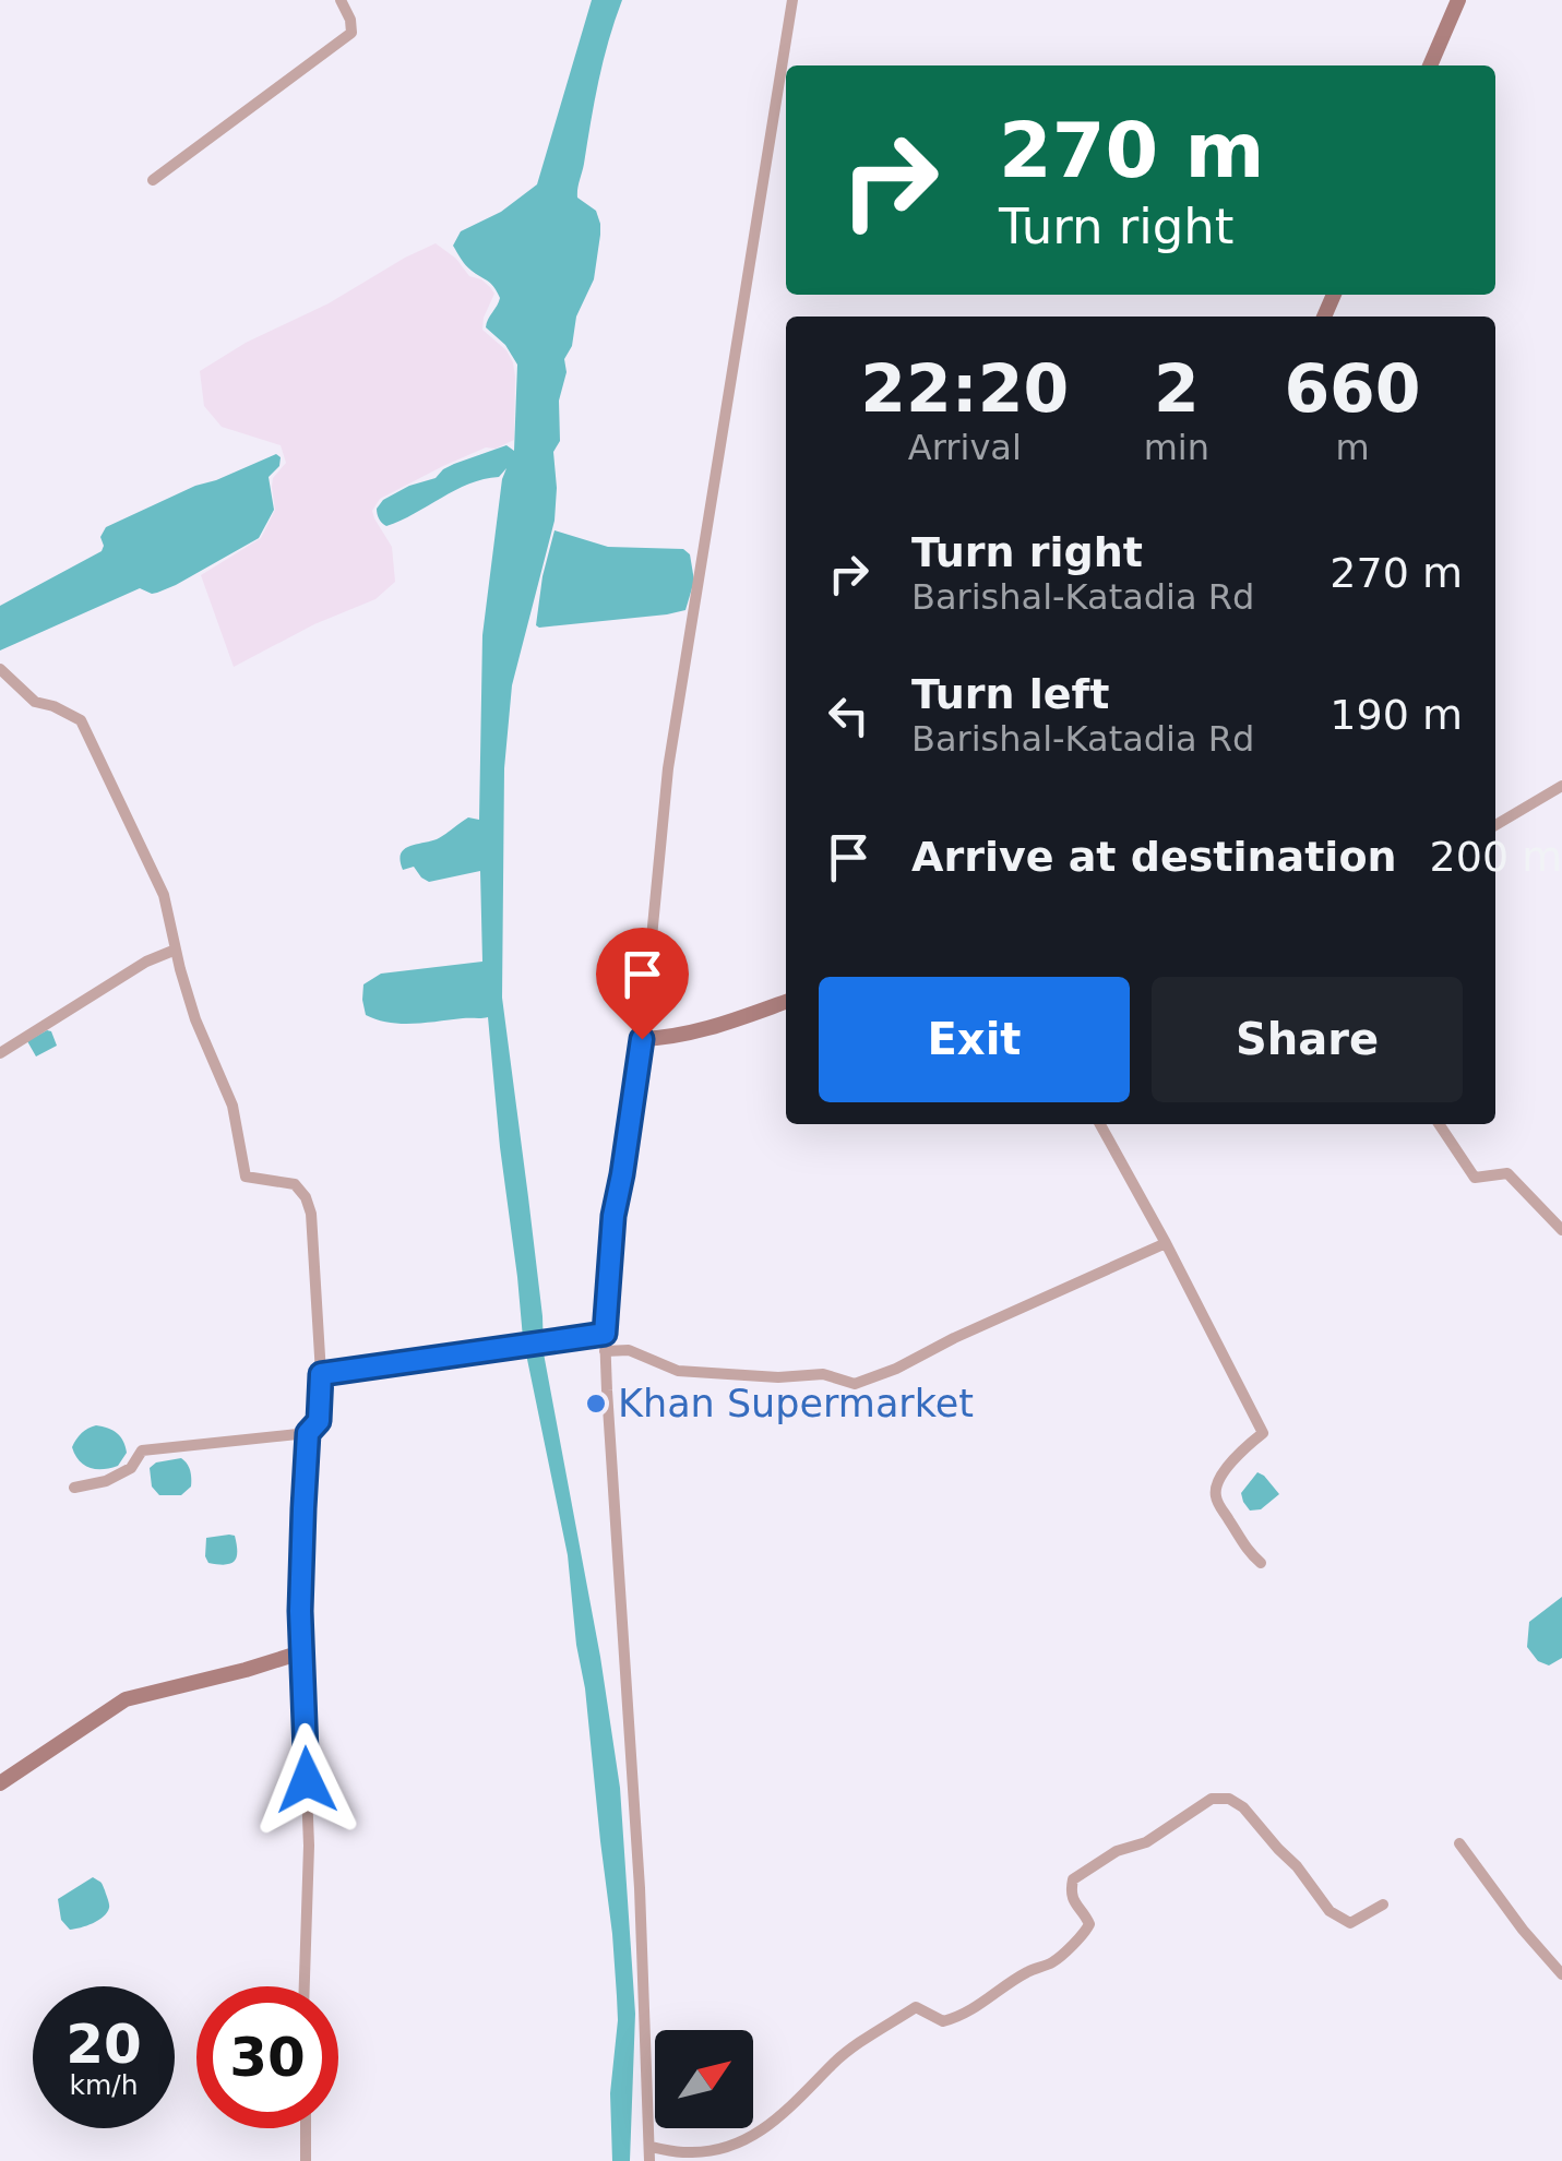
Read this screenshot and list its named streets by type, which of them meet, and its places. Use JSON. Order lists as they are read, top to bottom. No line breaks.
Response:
{"places":["Khan Supermarket"],"north":"top right","page":{"turn":["270 m","Turn right"],"eta":["22:20","Arrival","2","min","660","m"],"list":[{"name":"Turn right","note":"Barishal-Katadia Rd","value":"270 m"},{"name":"Turn left","note":"Barishal-Katadia Rd","value":"190 m"},{"name":"Arrive at destination","value":"200 m"}],"buttons":["Exit","Share"],"speed":"20 km/h","limit":"30"}}
